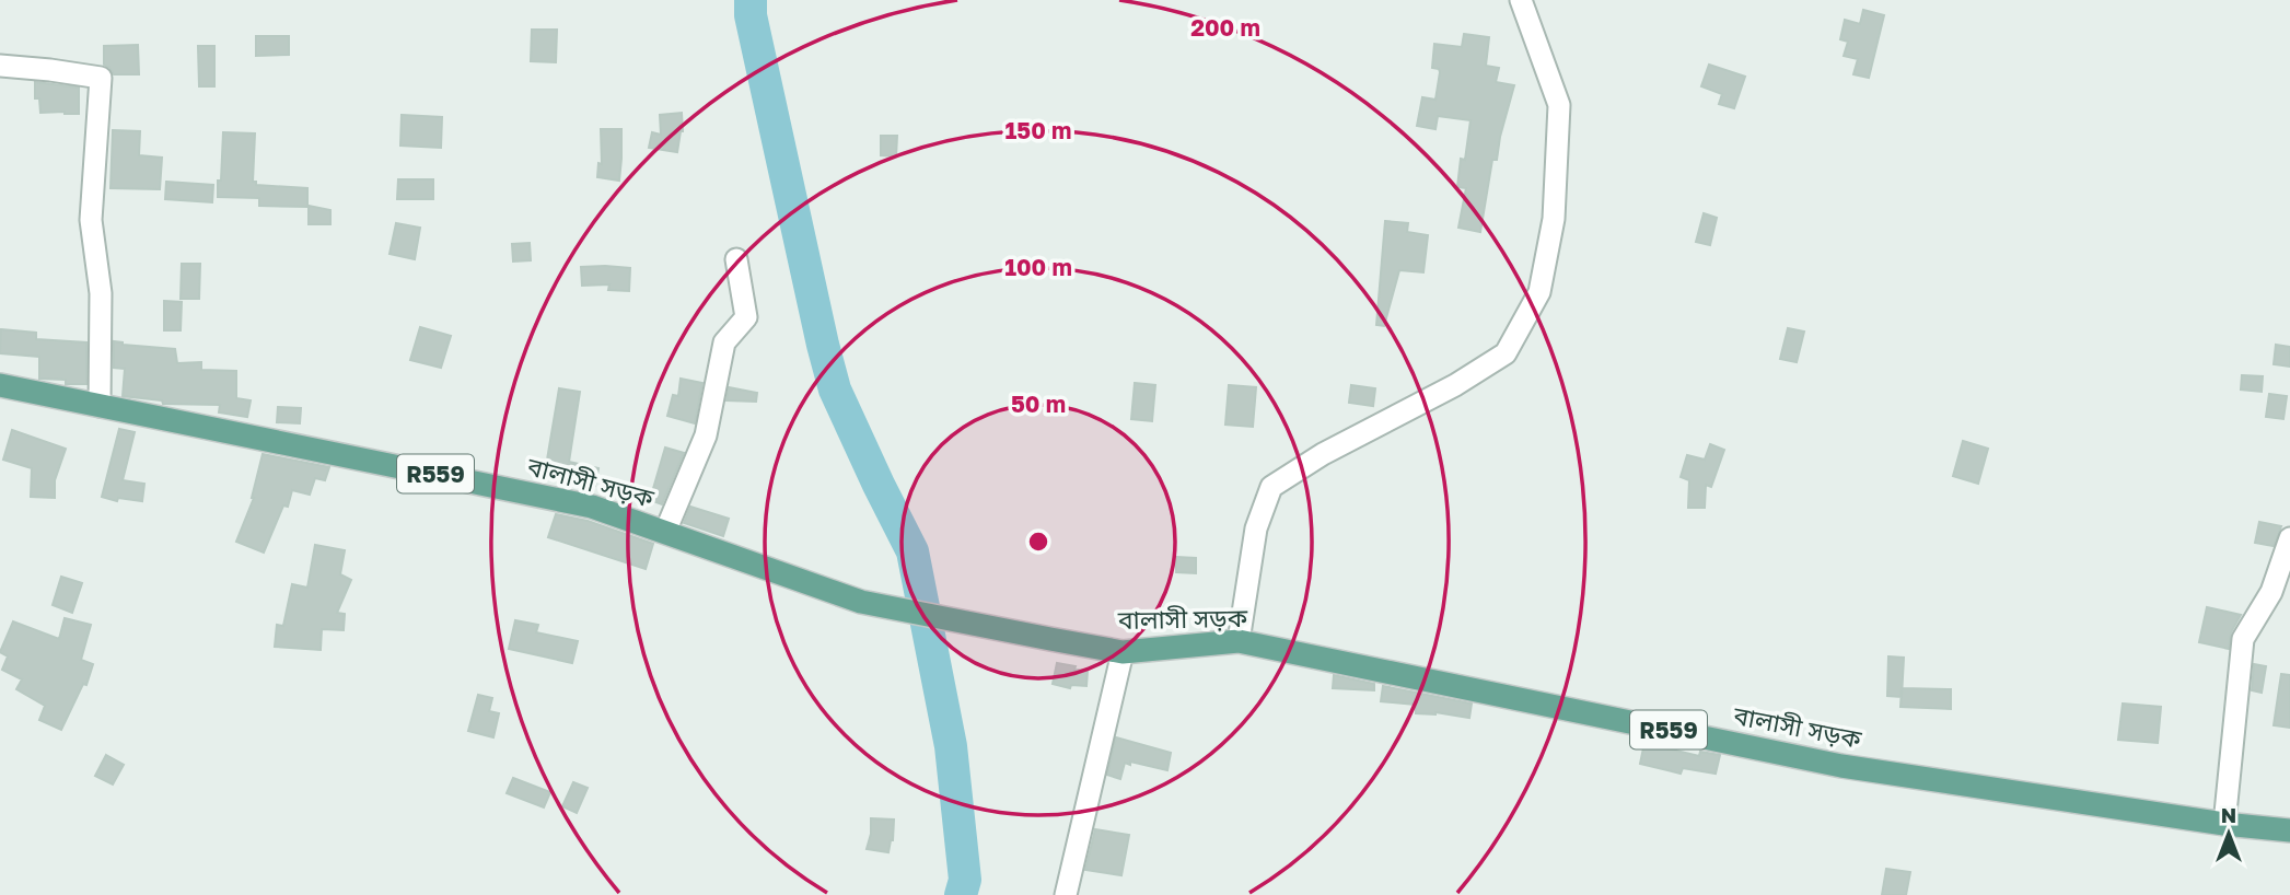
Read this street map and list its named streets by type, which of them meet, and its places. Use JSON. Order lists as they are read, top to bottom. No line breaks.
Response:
{"streets":{"main road":["R559","বালাসী সড়ক"]},"north":"top","rings":["200 m","150 m","100 m","50 m"]}
